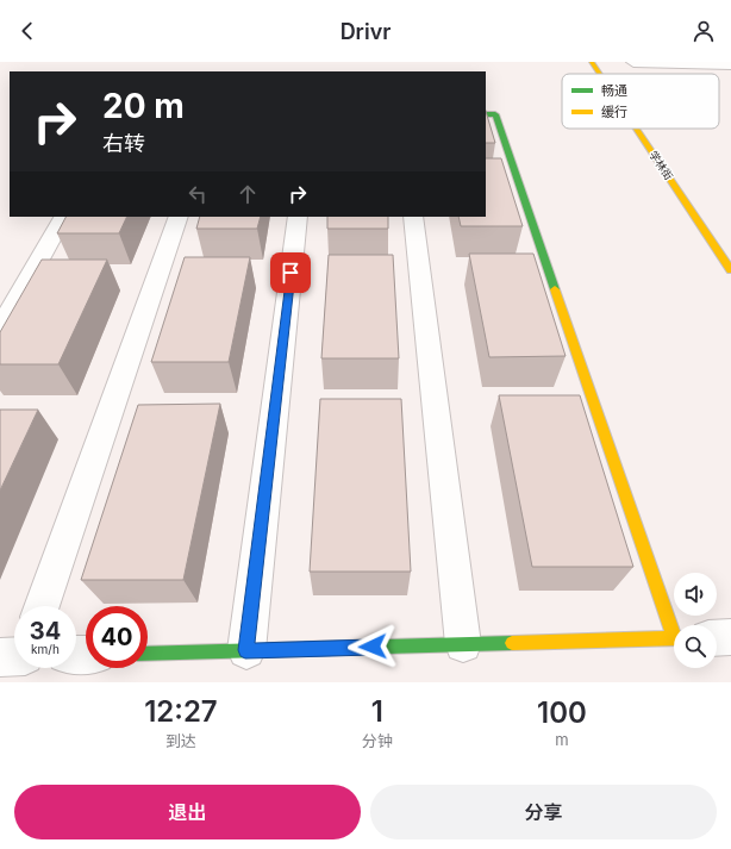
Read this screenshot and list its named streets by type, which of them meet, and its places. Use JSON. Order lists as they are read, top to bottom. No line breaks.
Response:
{"streets":{"street":["学林街"]},"legend":["畅通","缓行"],"page":{"header":"Drivr","turn":["20 m","右转"],"speed":"34 km/h","limit":"40","eta":["12:27","到达","1","分钟","100","m"],"buttons":["退出","分享"]}}
